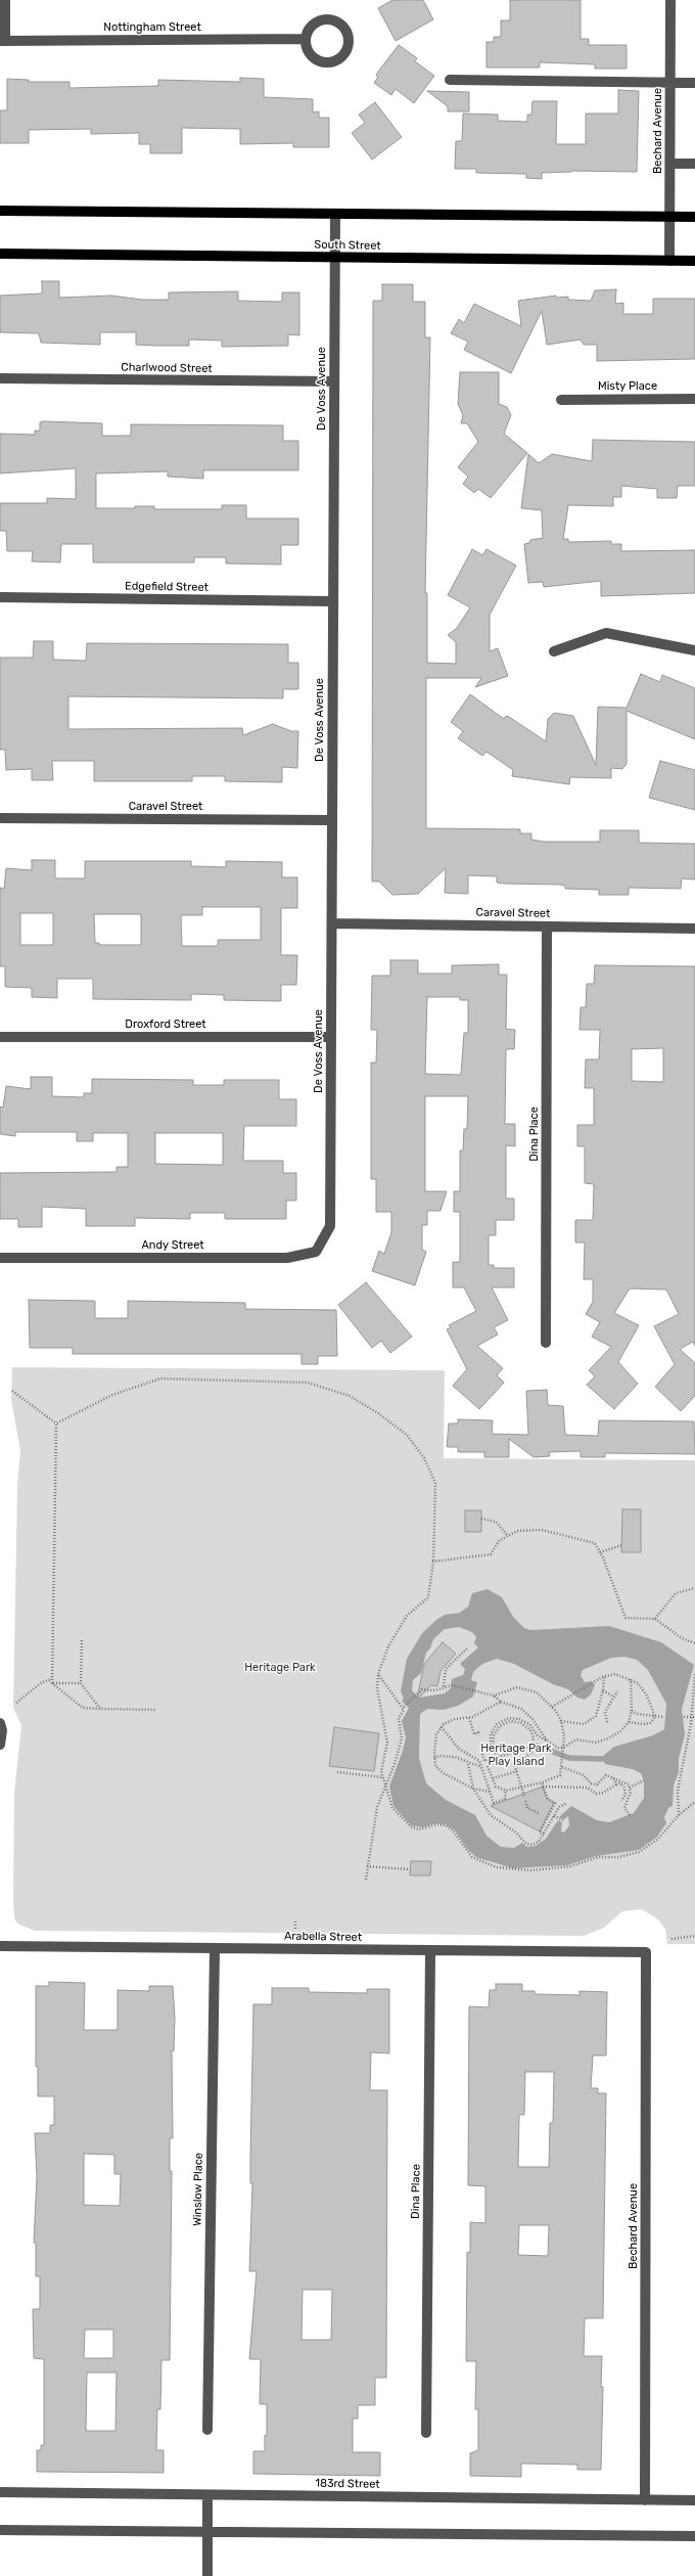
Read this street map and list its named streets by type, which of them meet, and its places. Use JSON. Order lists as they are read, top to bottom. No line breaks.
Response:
{"streets":{"main road":["South Street"],"street":["Nottingham Street","Bechard Avenue","Charlwood Street","Misty Place","De Voss Avenue","Edgefield Street","Caravel Street","Droxford Street","Dina Place","Andy Street","Arabella Street","Winslow Place","183rd Street"]},"crossings":[["Bechard Avenue","South Street"],["Bechard Avenue","Arabella Street"],["Bechard Avenue","183rd Street"],["South Street","De Voss Avenue"],["Charlwood Street","De Voss Avenue"],["De Voss Avenue","Edgefield Street"],["De Voss Avenue","Caravel Street"],["De Voss Avenue","Droxford Street"],["De Voss Avenue","Andy Street"],["Caravel Street","Dina Place"],["Dina Place","Arabella Street"],["Arabella Street","Winslow Place"]],"parks":["Heritage Park","Heritage Park Play Island"]}
